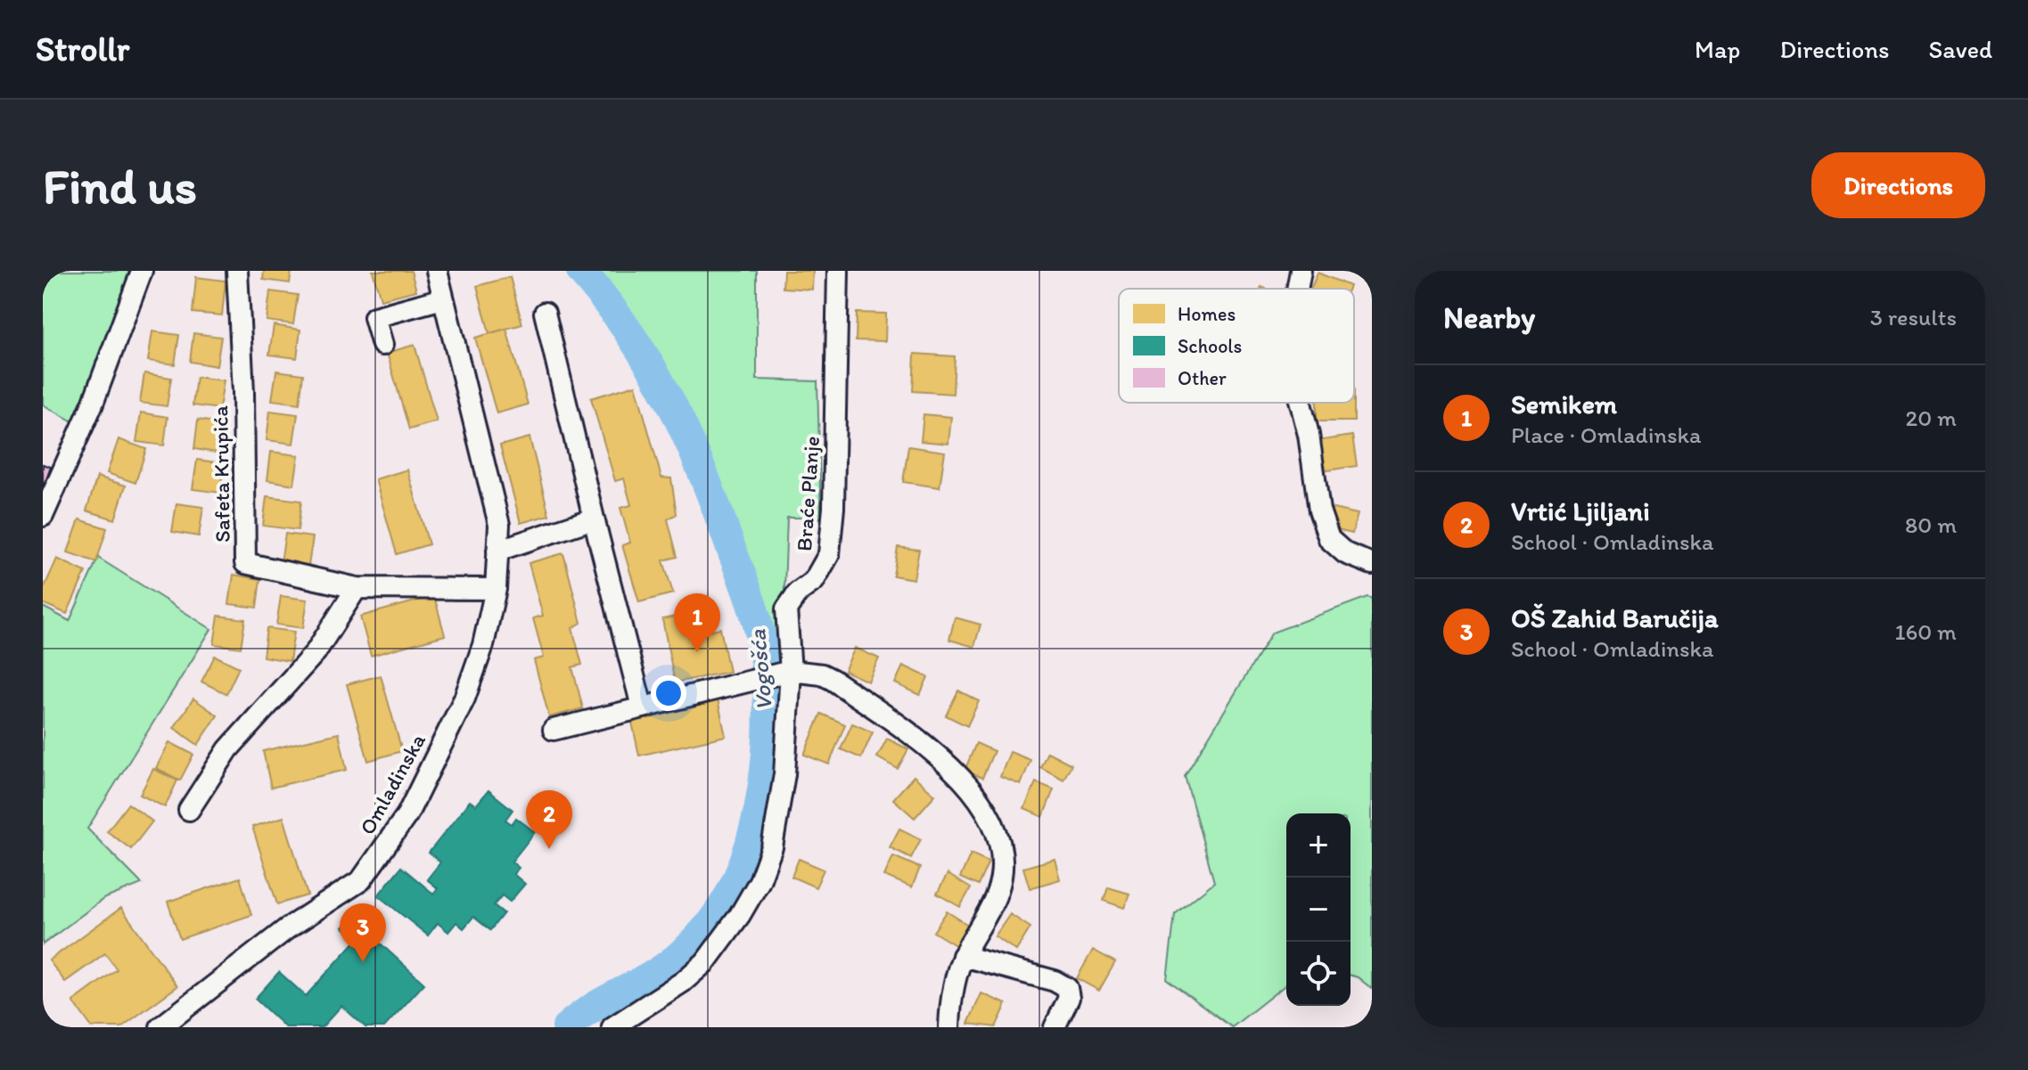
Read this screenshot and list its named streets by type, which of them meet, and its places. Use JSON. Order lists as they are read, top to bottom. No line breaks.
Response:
{"streets":{"street":["Safeta Krupića","Braće Planje","Omladinska"]},"crossings":[["Safeta Krupića","Omladinska"]],"water":["Vogošća"],"legend":["Homes","Schools","Other"],"page":{"header":"Strollr","nav":["Map","Directions","Saved"],"buttons":"Directions","title":"Find us","heading":["Nearby","3 results"],"list":[{"mark":"1","name":"Semikem","note":"Place · Omladinska","value":"20 m"},{"mark":"2","name":"Vrtić Ljiljani","note":"School · Omladinska","value":"80 m"},{"mark":"3","name":"OŠ Zahid Baručija","note":"School · Omladinska","value":"160 m"}],"pins":["1","2","3"],"map_buttons":["+","−"]}}
